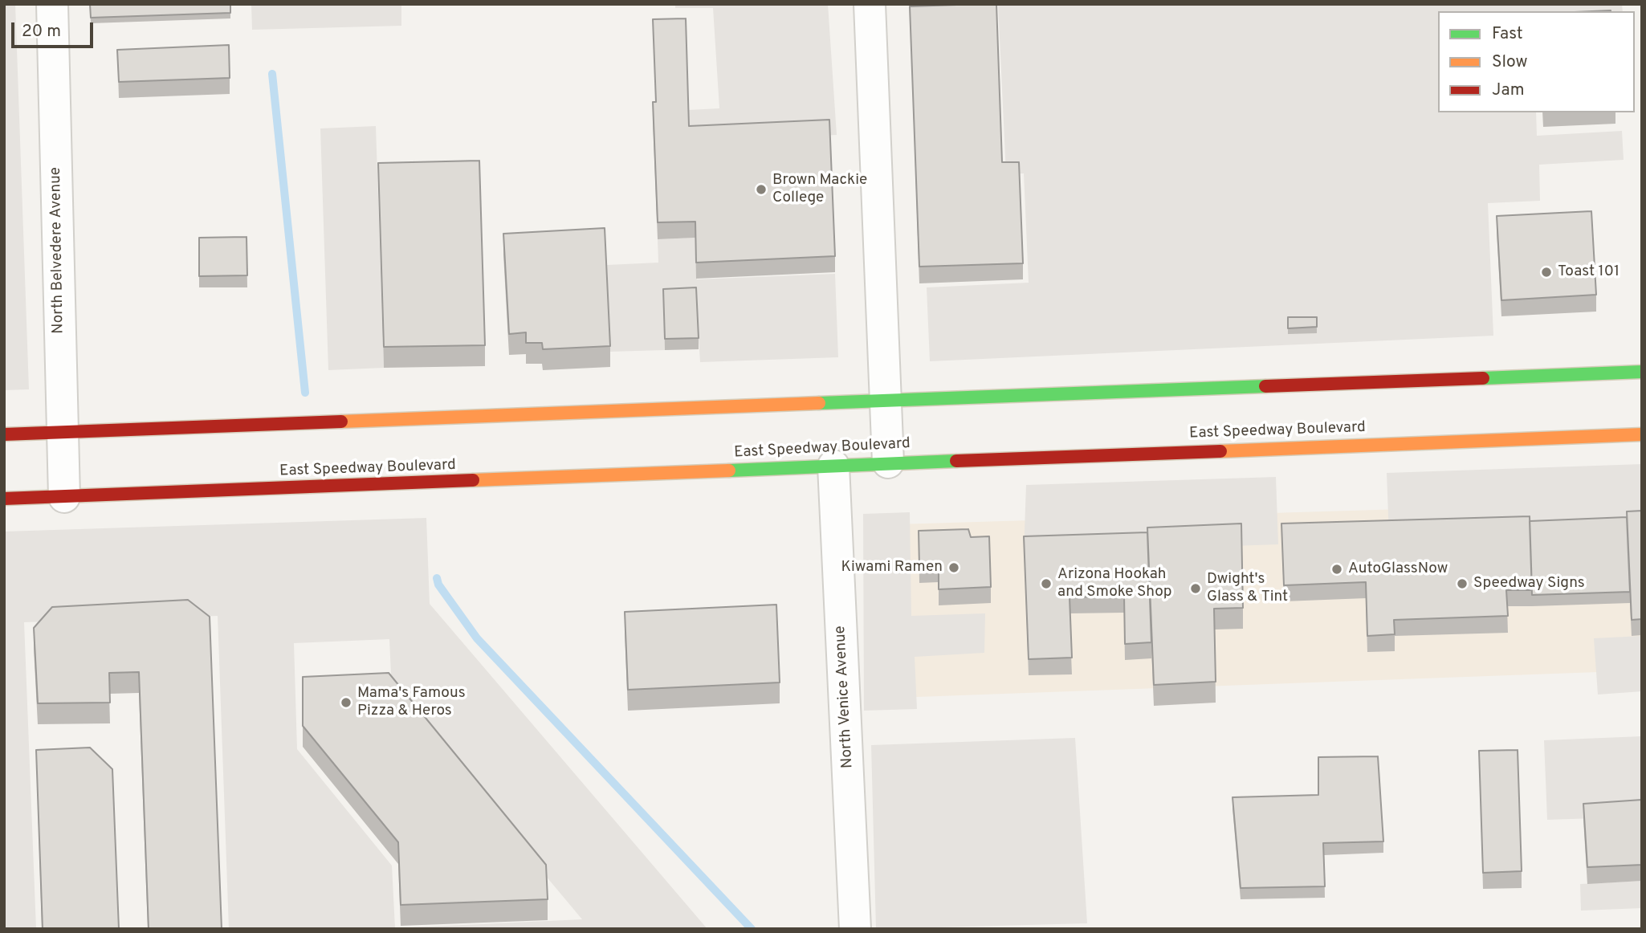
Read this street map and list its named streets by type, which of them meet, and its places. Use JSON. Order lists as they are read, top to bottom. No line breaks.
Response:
{"streets":{"main road":["East Speedway Boulevard"],"street":["North Belvedere Avenue","North Venice Avenue"]},"crossings":[["North Belvedere Avenue","East Speedway Boulevard"],["East Speedway Boulevard","North Venice Avenue"]],"places":["Brown Mackie College","Toast 101","Kiwami Ramen","AutoGlassNow","Arizona Hookah and Smoke Shop","Speedway Signs","Dwight's Glass & Tint","Mama's Famous Pizza & Heros"],"legend":["Fast","Slow","Jam"],"scale_bar":"20 m"}
